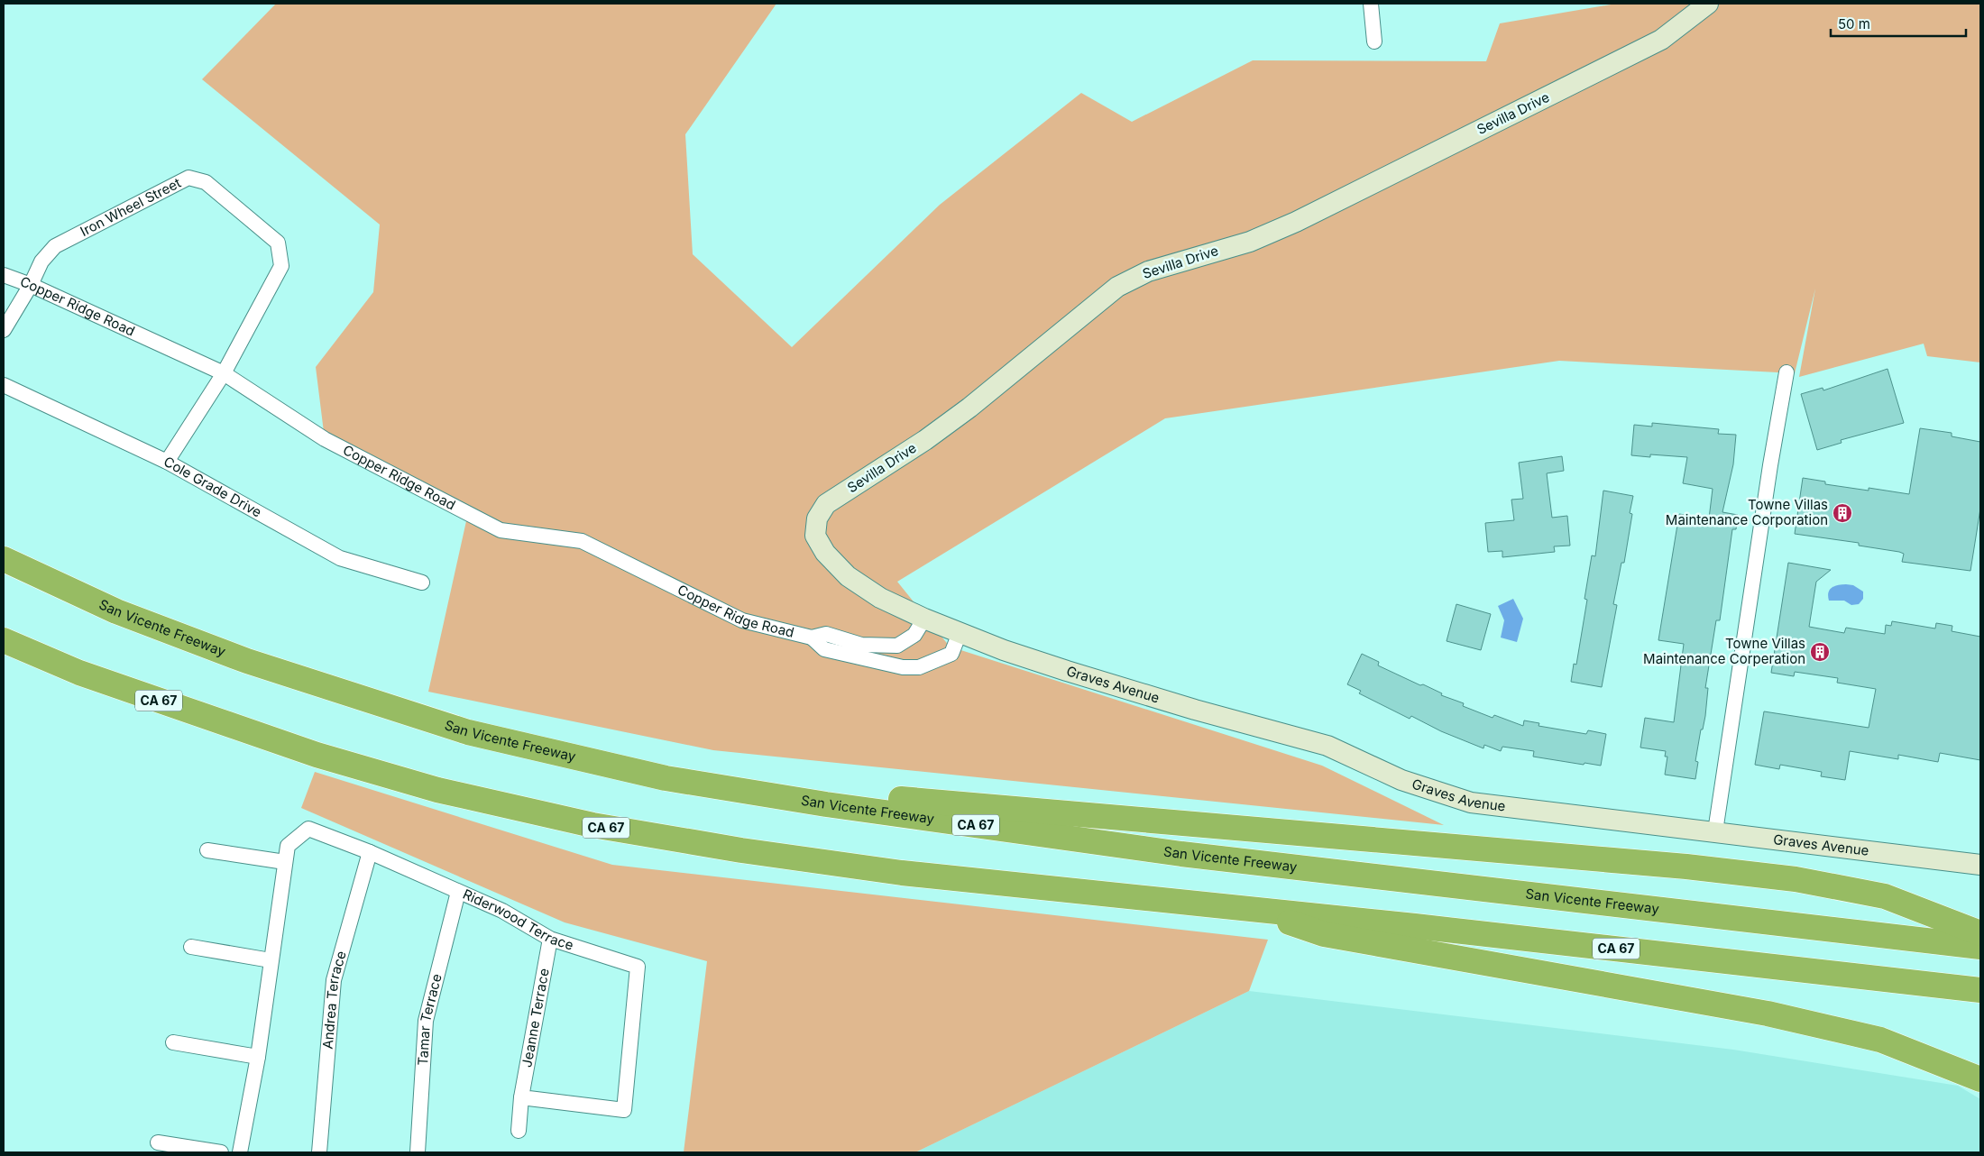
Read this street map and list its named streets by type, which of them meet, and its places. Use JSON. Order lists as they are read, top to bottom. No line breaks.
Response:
{"streets":{"highway":["San Vicente Freeway","CA 67"],"street":["Sevilla Drive","Iron Wheel Street","Copper Ridge Road","Cole Grade Drive","Graves Avenue","Riderwood Terrace","Andrea Terrace","Jeanne Terrace","Tamar Terrace"]},"crossings":[["Sevilla Drive","Copper Ridge Road"],["Sevilla Drive","Graves Avenue"],["Iron Wheel Street","Copper Ridge Road"],["Iron Wheel Street","Cole Grade Drive"],["Copper Ridge Road","Graves Avenue"],["Riderwood Terrace","Andrea Terrace"],["Riderwood Terrace","Jeanne Terrace"],["Riderwood Terrace","Tamar Terrace"]],"places":{"building":["Towne Villas Maintenance Corporation","Towne Villas Maintenance Corperation"]},"scale_bar":"50 m"}
